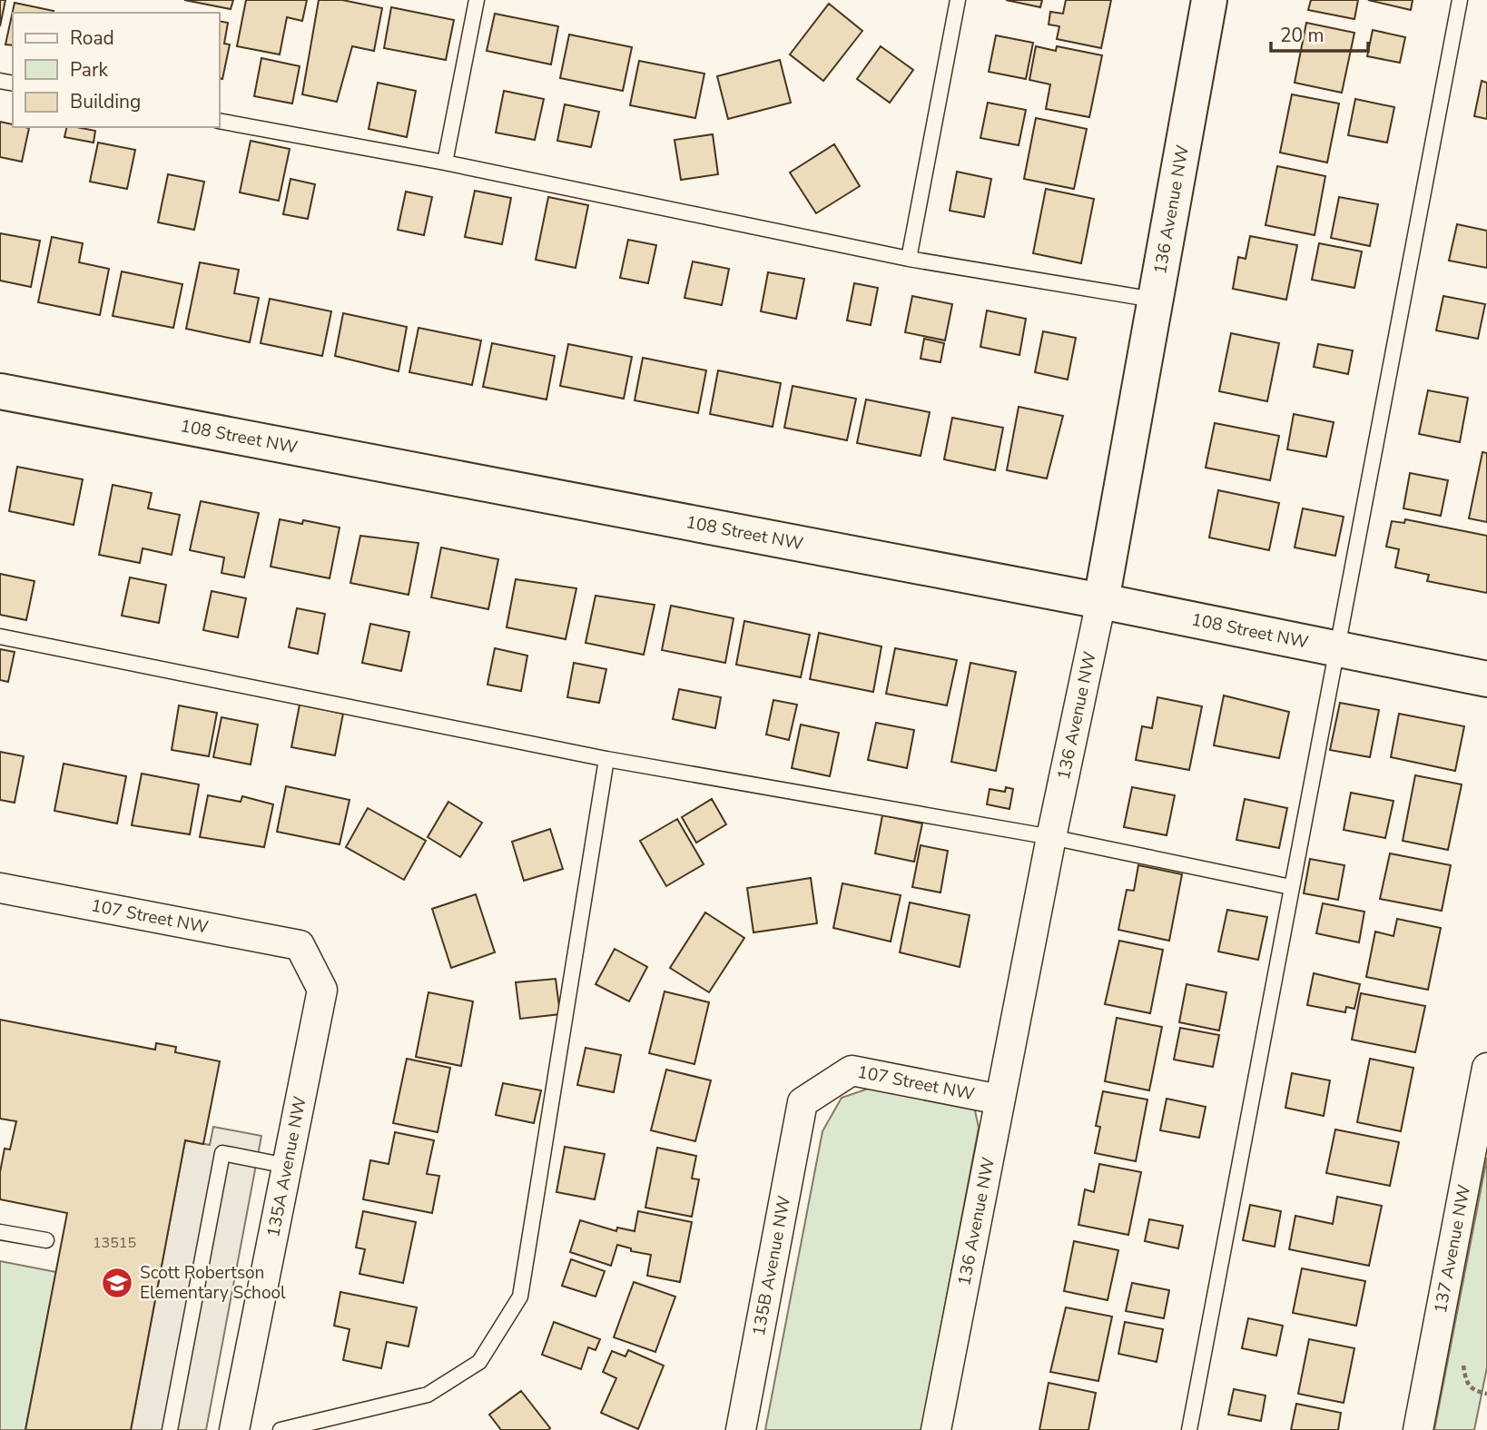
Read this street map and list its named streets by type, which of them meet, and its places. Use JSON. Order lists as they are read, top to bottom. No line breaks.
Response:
{"streets":{"street":["136 Avenue NW","108 Street NW","107 Street NW","135A Avenue NW","137 Avenue NW","135B Avenue NW"]},"crossings":[["136 Avenue NW","108 Street NW"],["136 Avenue NW","107 Street NW"],["107 Street NW","135A Avenue NW"],["107 Street NW","135B Avenue NW"]],"places":{"school or university":["Scott Robertson Elementary School"]},"house_numbers":["13515"],"legend":["Road","Park","Building"],"scale_bar":"20 m"}
